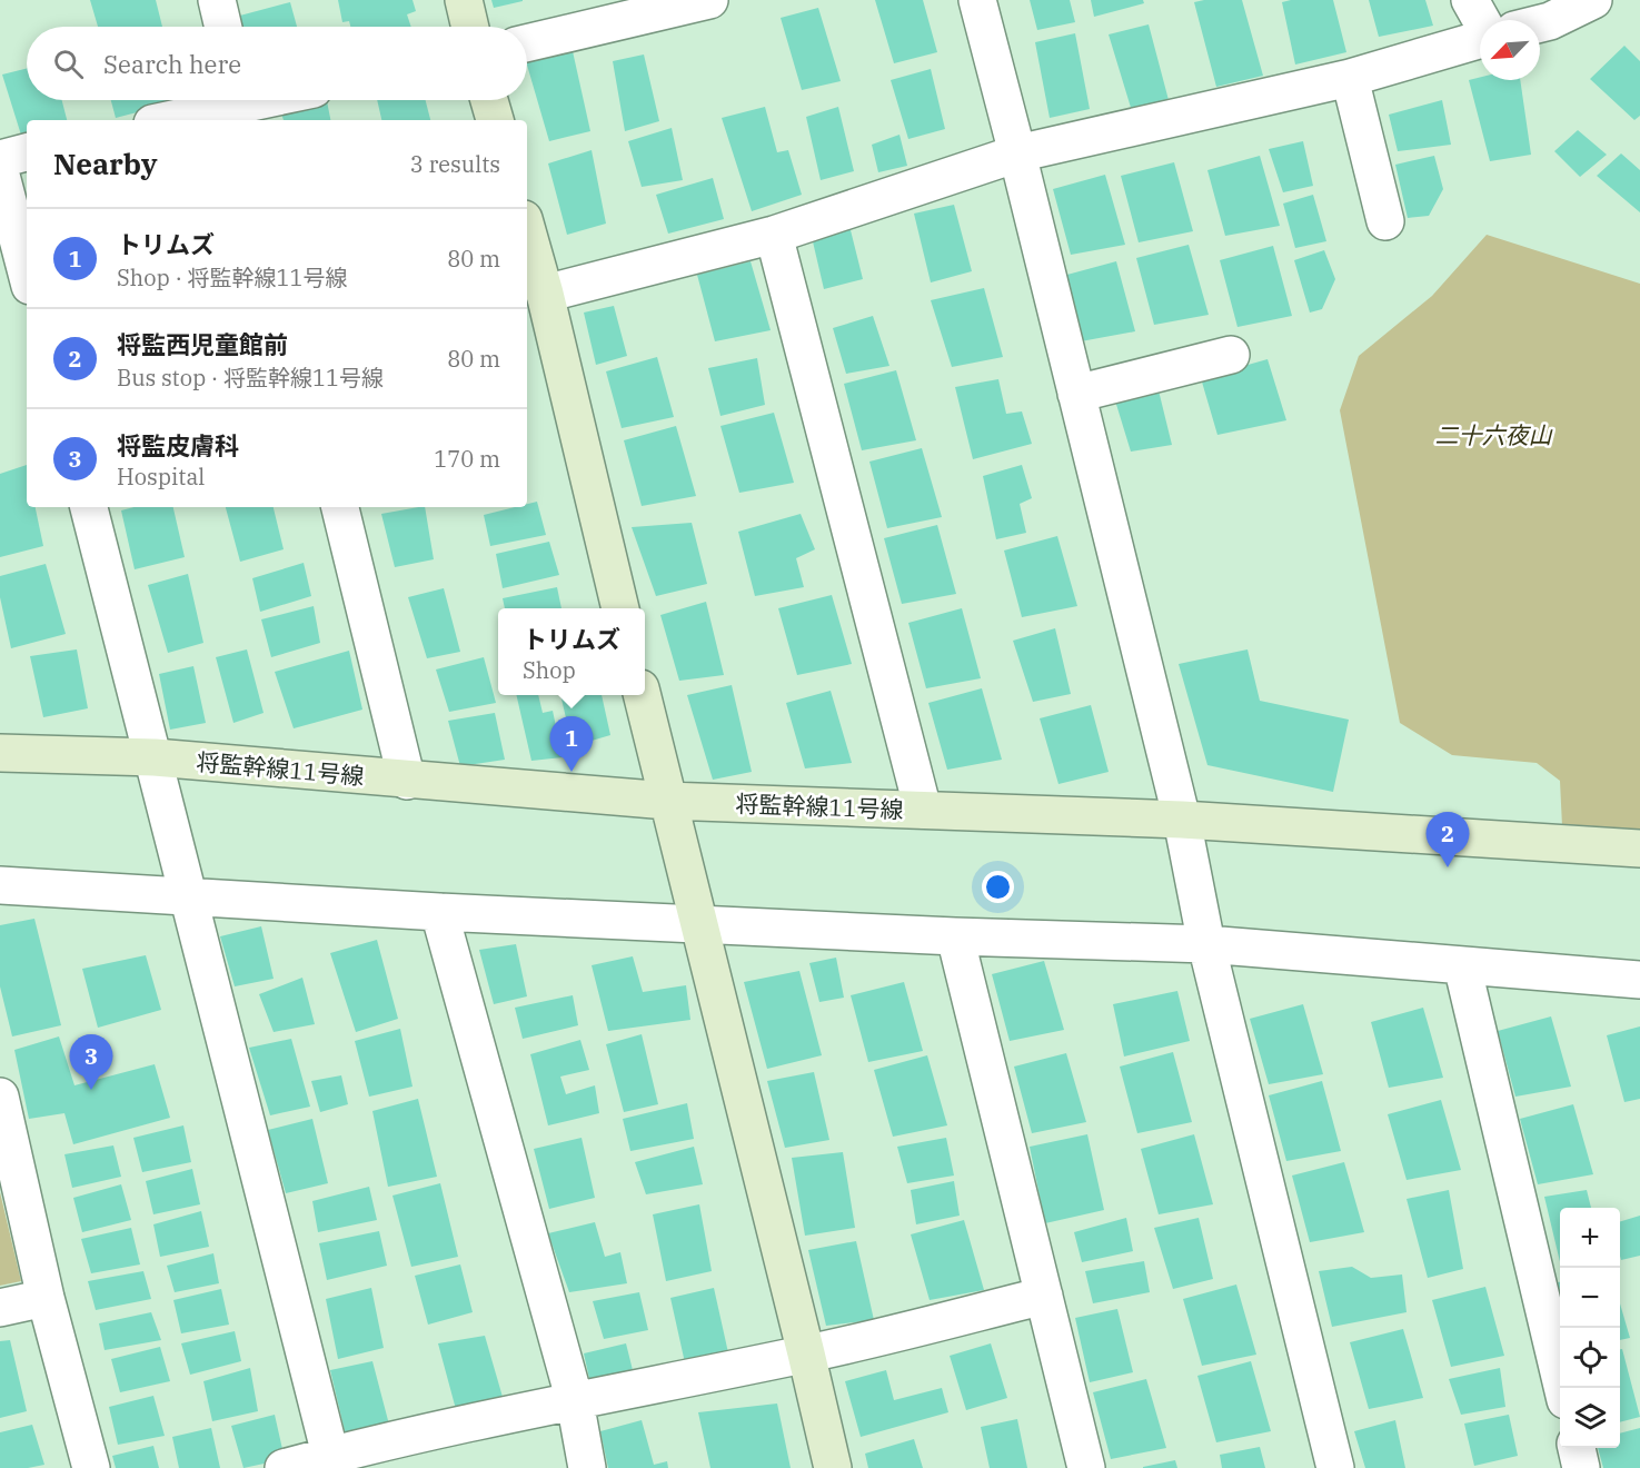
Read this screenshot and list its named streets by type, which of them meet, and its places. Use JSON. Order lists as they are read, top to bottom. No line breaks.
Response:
{"streets":{"street":["将監幹線11号線"]},"parks":["二十六夜山"],"north":"bottom left","page":{"search":"Search here","heading":["Nearby","3 results"],"list":[{"mark":"1","name":"トリムズ","note":"Shop · 将監幹線11号線","value":"80 m"},{"mark":"2","name":"将監西児童館前","note":"Bus stop · 将監幹線11号線","value":"80 m"},{"mark":"3","name":"将監皮膚科","note":"Hospital","value":"170 m"}],"popup":["トリムズ","Shop"],"pins":["1","2","3"],"map_buttons":["+","−"]}}
